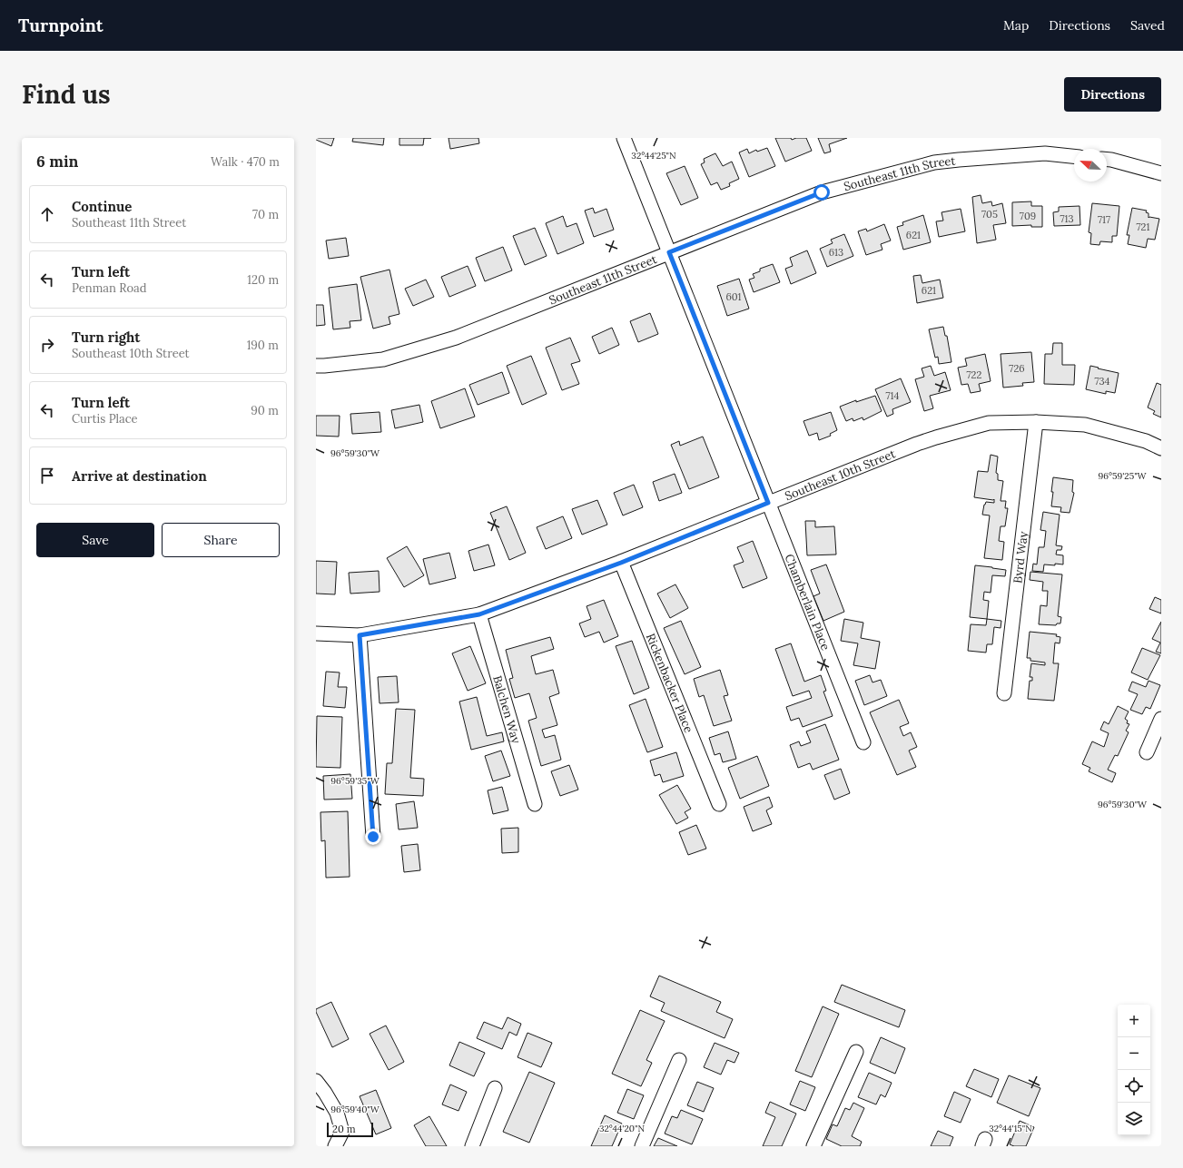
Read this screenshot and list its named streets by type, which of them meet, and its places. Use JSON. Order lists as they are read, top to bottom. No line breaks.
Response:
{"streets":{"street":["Southeast 11th Street","Southeast 10th Street","Byrd Way","Chamberlain Place","Rickenbacker Place","Balchen Way"]},"crossings":[["Southeast 11th Street","Chamberlain Place"],["Southeast 10th Street","Byrd Way"],["Southeast 10th Street","Chamberlain Place"],["Southeast 10th Street","Rickenbacker Place"],["Southeast 10th Street","Balchen Way"]],"house_numbers":["705","709","713","717","721","621","613","621","601","726","722","734","714"],"scale_bar":"20 m","north":"top left","page":{"header":"Turnpoint","nav":["Map","Directions","Saved"],"buttons":["Directions",["Save","Share"]],"title":"Find us","heading":["6 min","Walk · 470 m"],"list":[["Continue","Southeast 11th Street","70 m"],["Turn left","Penman Road","120 m"],["Turn right","Southeast 10th Street","190 m"],["Turn left","Curtis Place","90 m"],"Arrive at destination"],"map_buttons":["+","−"],"scale":"20 m"},"coordinates":["32°44'25\"N","96°59'30\"W","96°59'25\"W","96°59'35\"W","96°59'40\"W","32°44'20\"N","32°44'15\"N"]}
